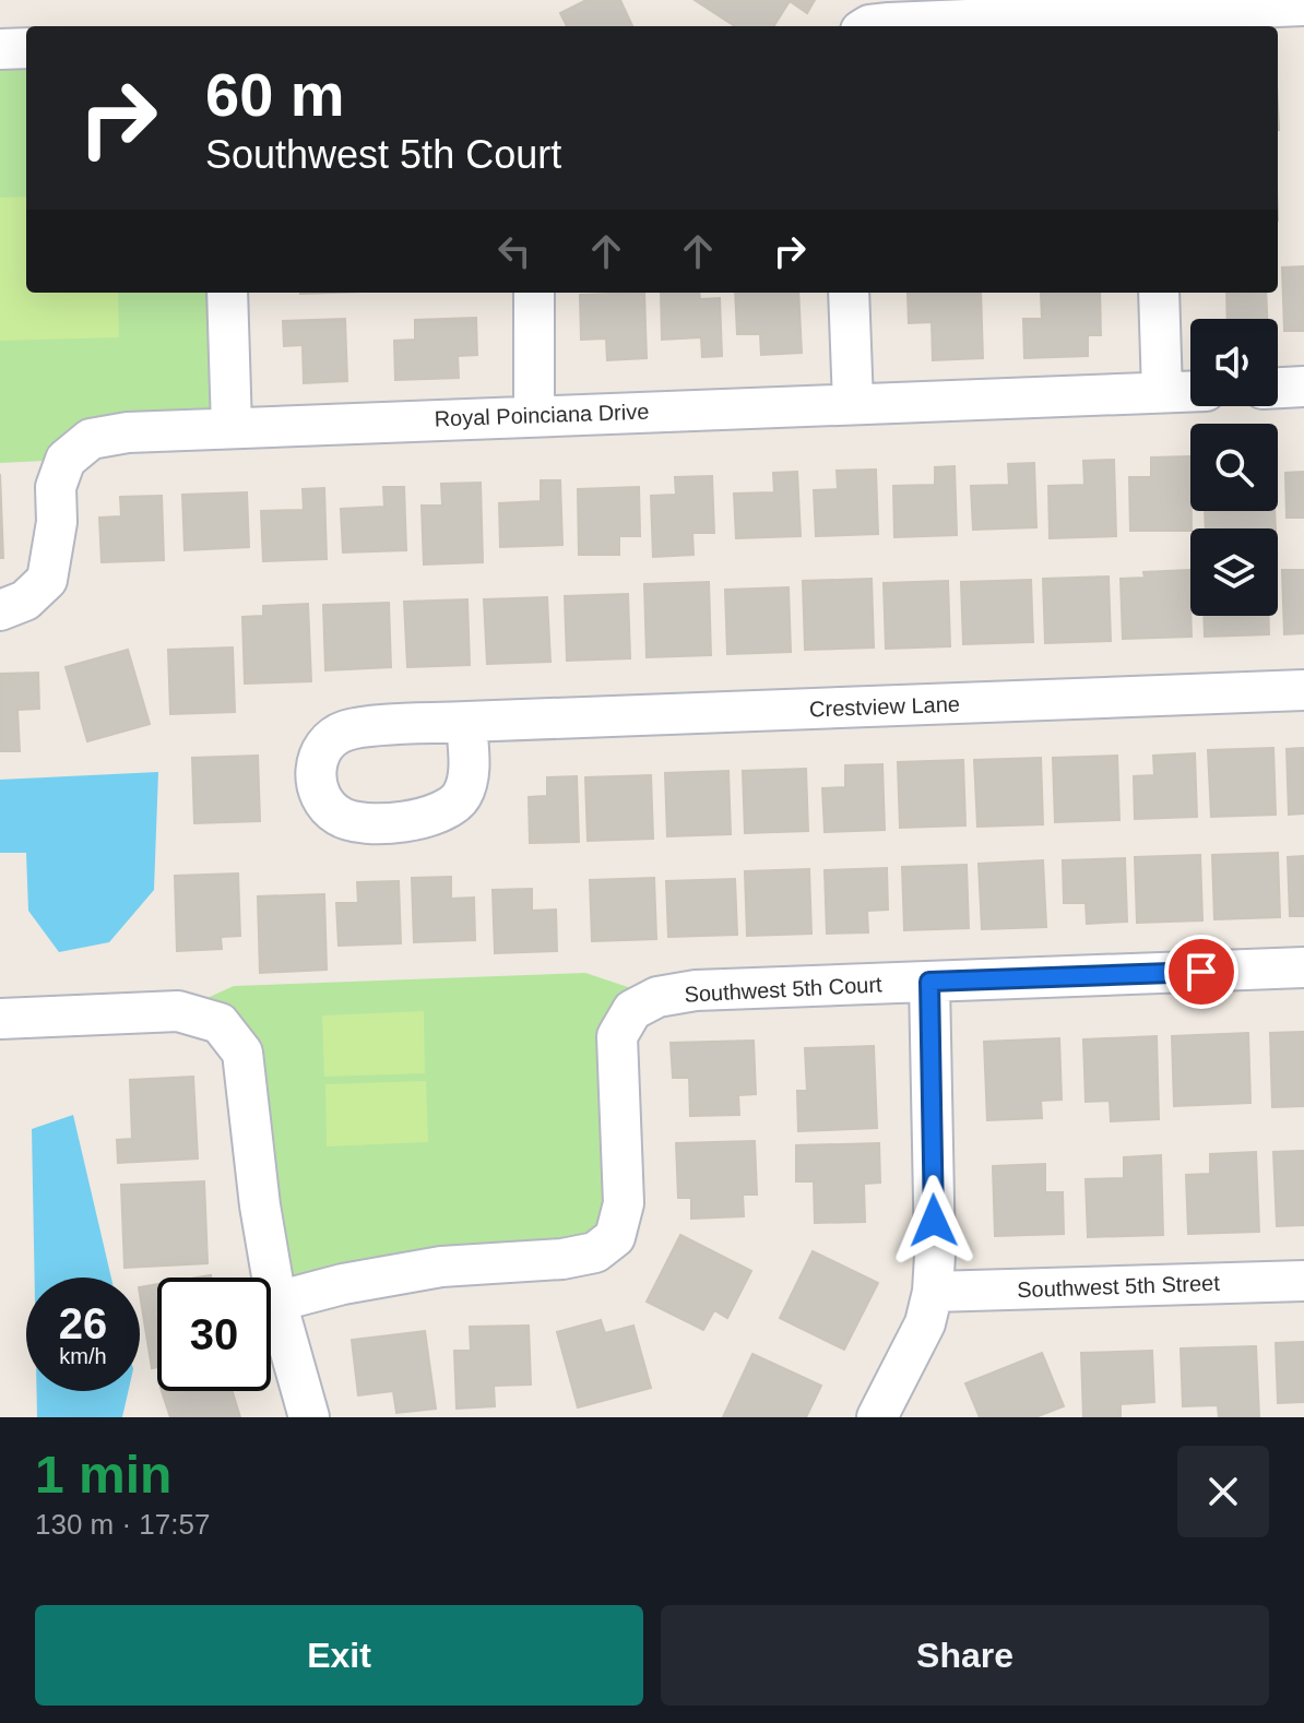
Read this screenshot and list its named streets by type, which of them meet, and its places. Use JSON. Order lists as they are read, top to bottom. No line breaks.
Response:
{"streets":{"street":["Royal Poinciana Drive","Crestview Lane","Southwest 5th Court","Southwest 5th Street"]},"page":{"turn":["60 m","Southwest 5th Court"],"speed":"26 km/h","limit":"30","heading":["1 min","130 m · 17:57"],"buttons":["Exit","Share"]}}
